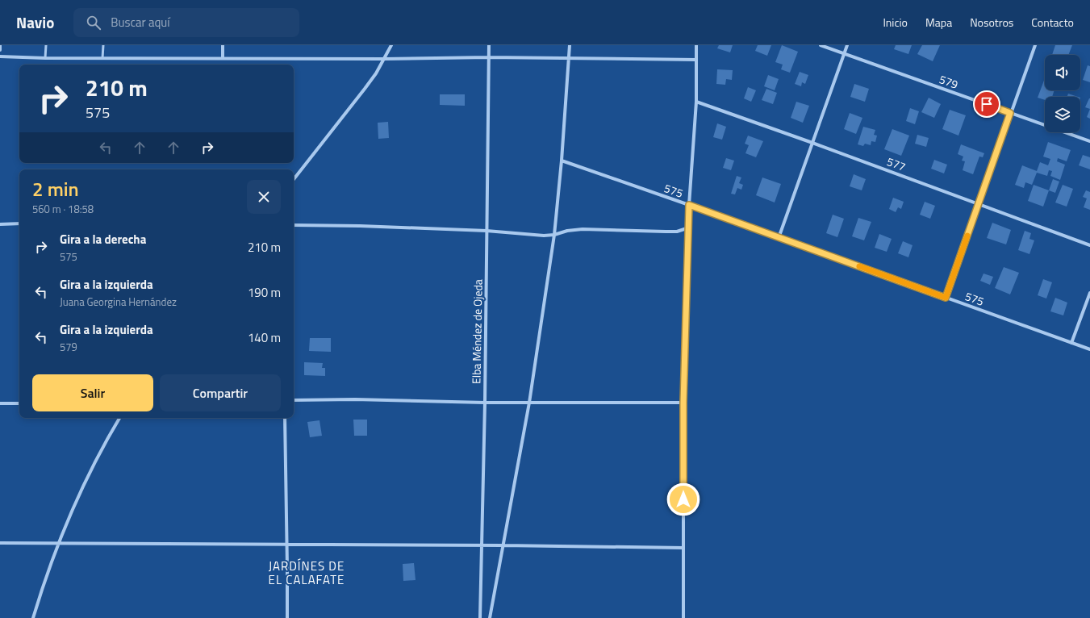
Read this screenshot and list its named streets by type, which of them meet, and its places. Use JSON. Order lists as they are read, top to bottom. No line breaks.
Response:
{"streets":{"street":["579","577","575","Elba Méndez de Ojeda"]},"districts":["JARDÍNES DE EL CALAFATE"],"page":{"header":"Navio","search":"Buscar aquí","nav":["Inicio","Mapa","Nosotros","Contacto"],"turn":["210 m","575"],"heading":["2 min","560 m · 18:58"],"list":[{"name":"Gira a la derecha","note":"575","value":"210 m"},{"name":"Gira a la izquierda","note":"Juana Georgina Hernández","value":"190 m"},{"name":"Gira a la izquierda","note":"579","value":"140 m"}],"buttons":["Salir","Compartir"]}}
